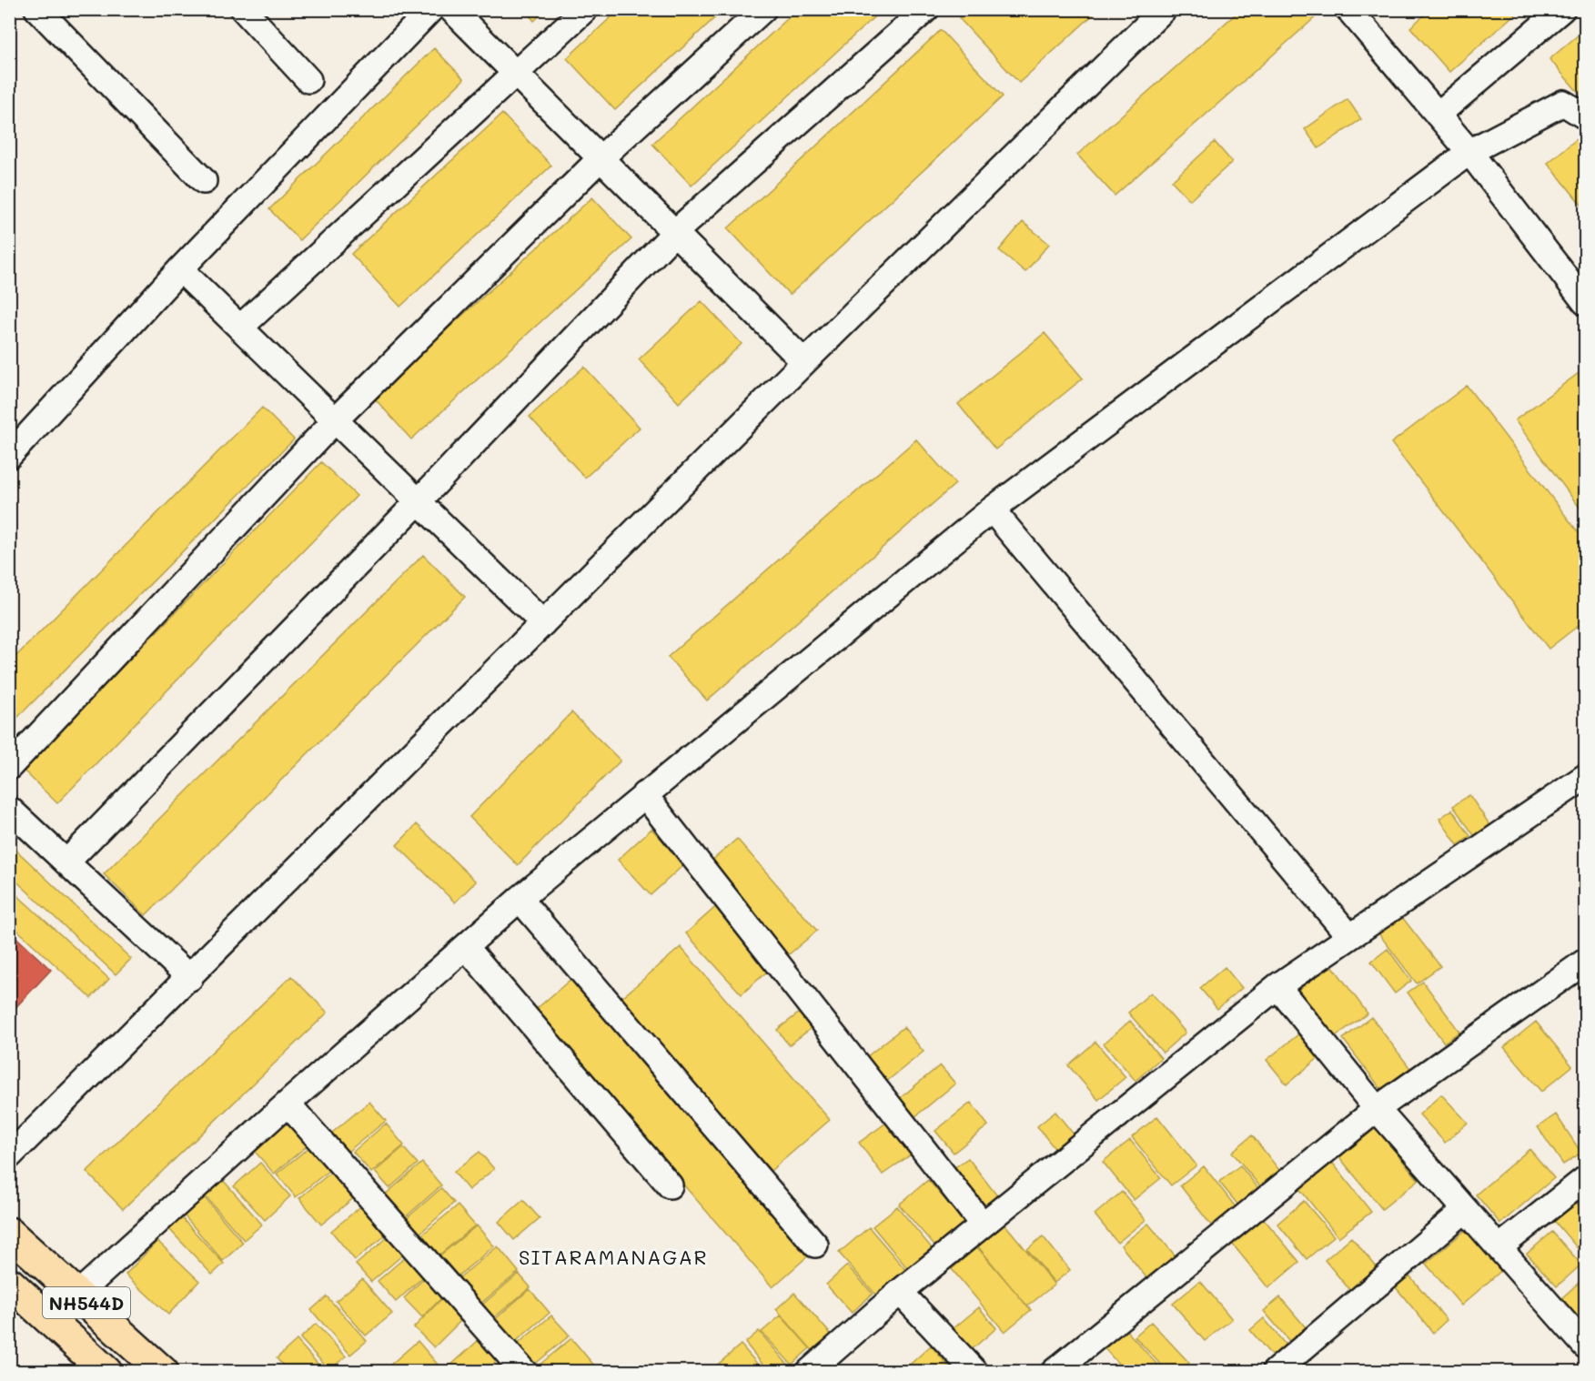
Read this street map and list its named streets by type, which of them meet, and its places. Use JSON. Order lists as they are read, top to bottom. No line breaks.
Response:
{"streets":{"highway":["NH544D"]},"districts":["SITARAMANAGAR"]}
